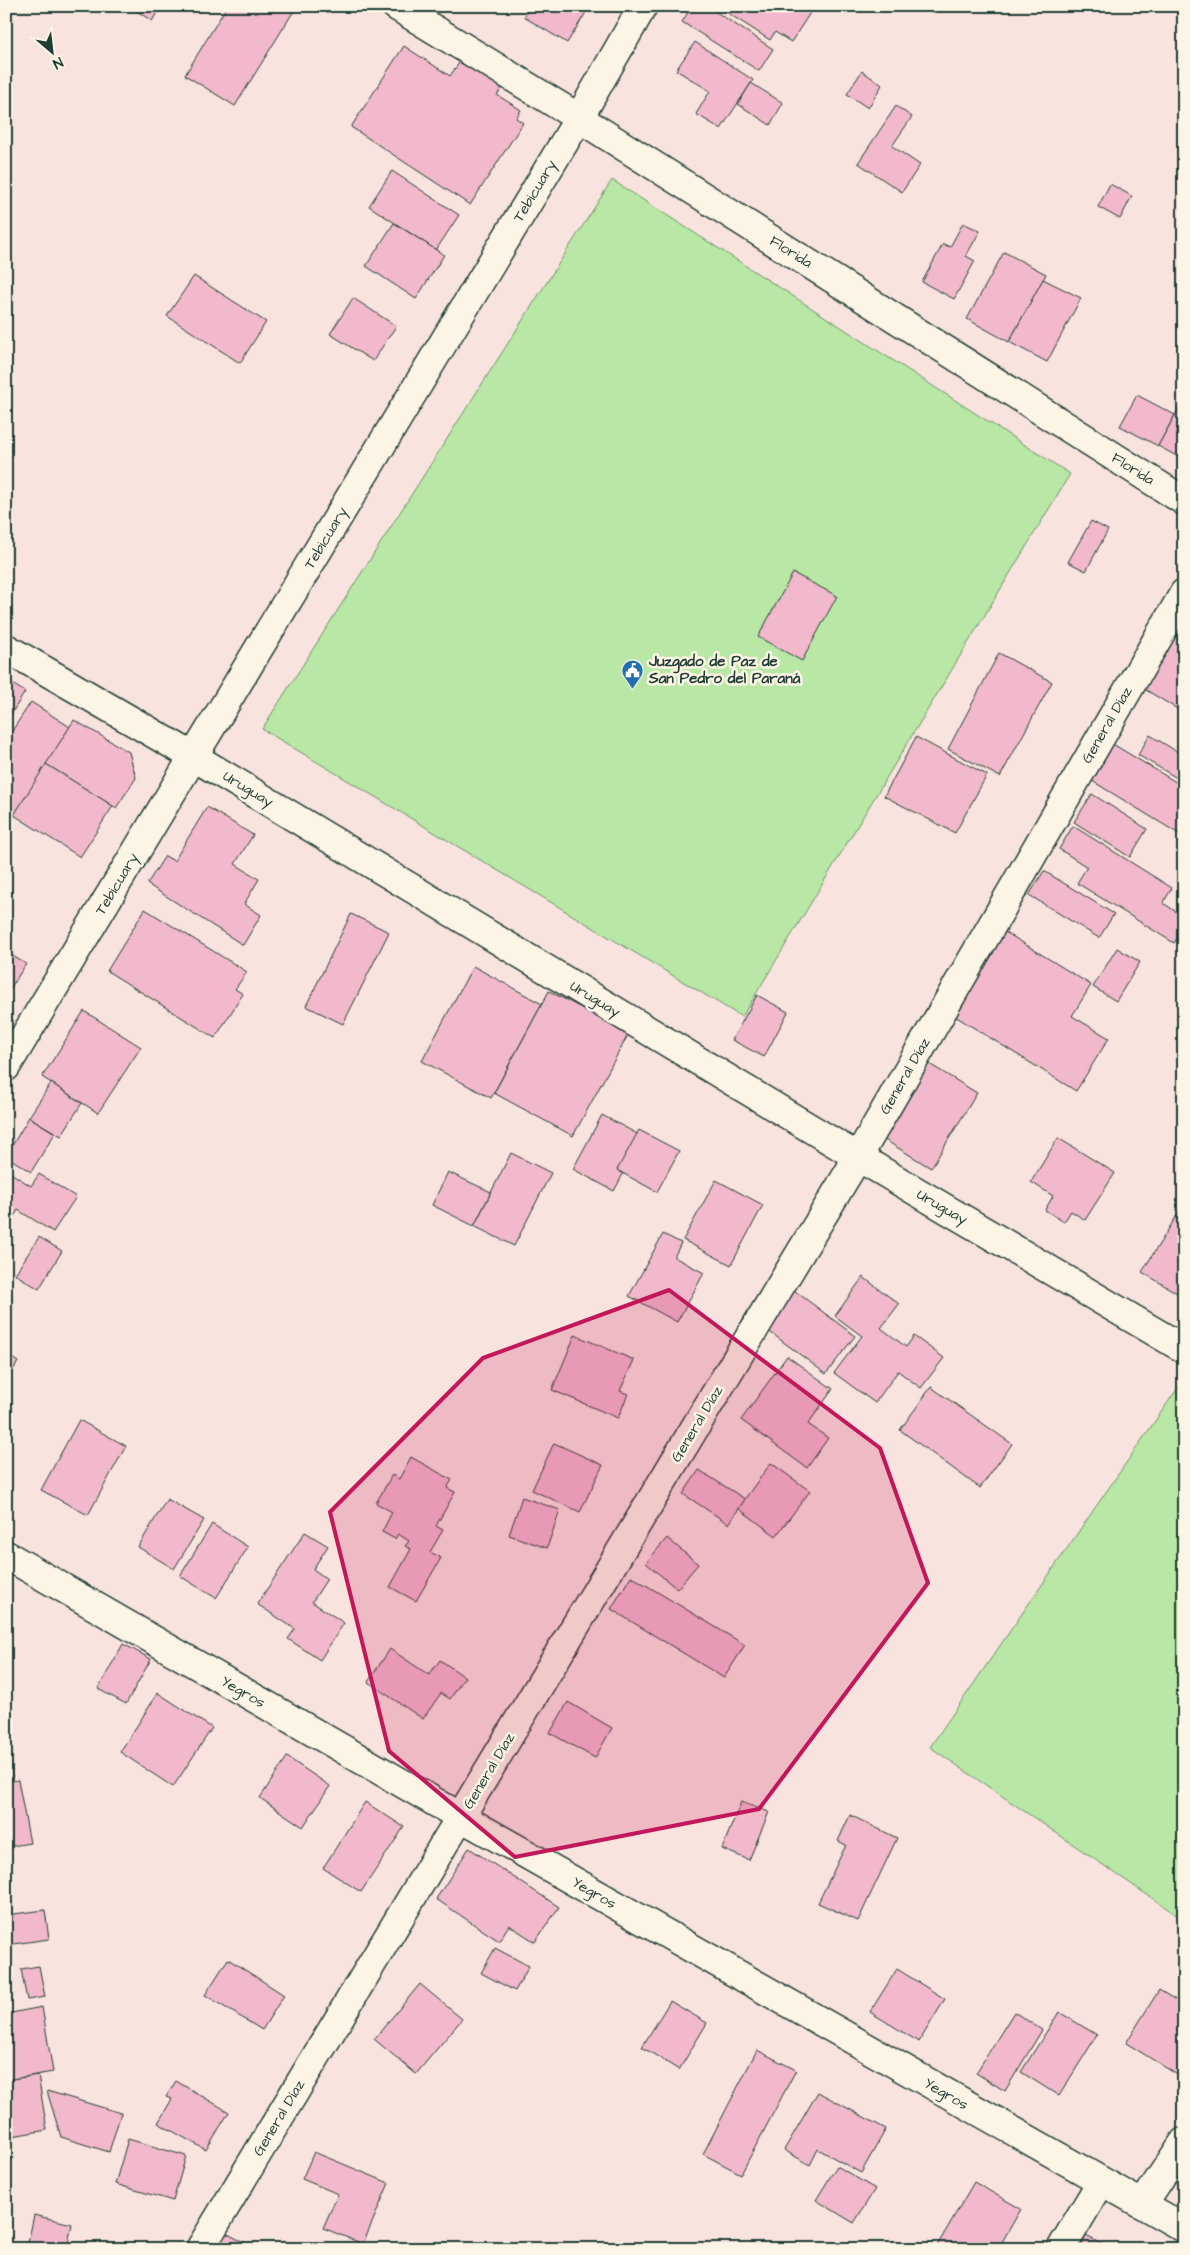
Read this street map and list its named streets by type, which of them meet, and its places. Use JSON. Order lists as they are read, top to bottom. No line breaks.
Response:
{"streets":{"street":["Tebicuary","Florida","General Díaz","Uruguay","Yegros"]},"crossings":[["Tebicuary","Florida"],["Tebicuary","Uruguay"],["General Díaz","Uruguay"],["General Díaz","Yegros"]],"places":{"public building":["Juzgado de Paz de San Pedro del Paraná"]},"north":"bottom right"}
